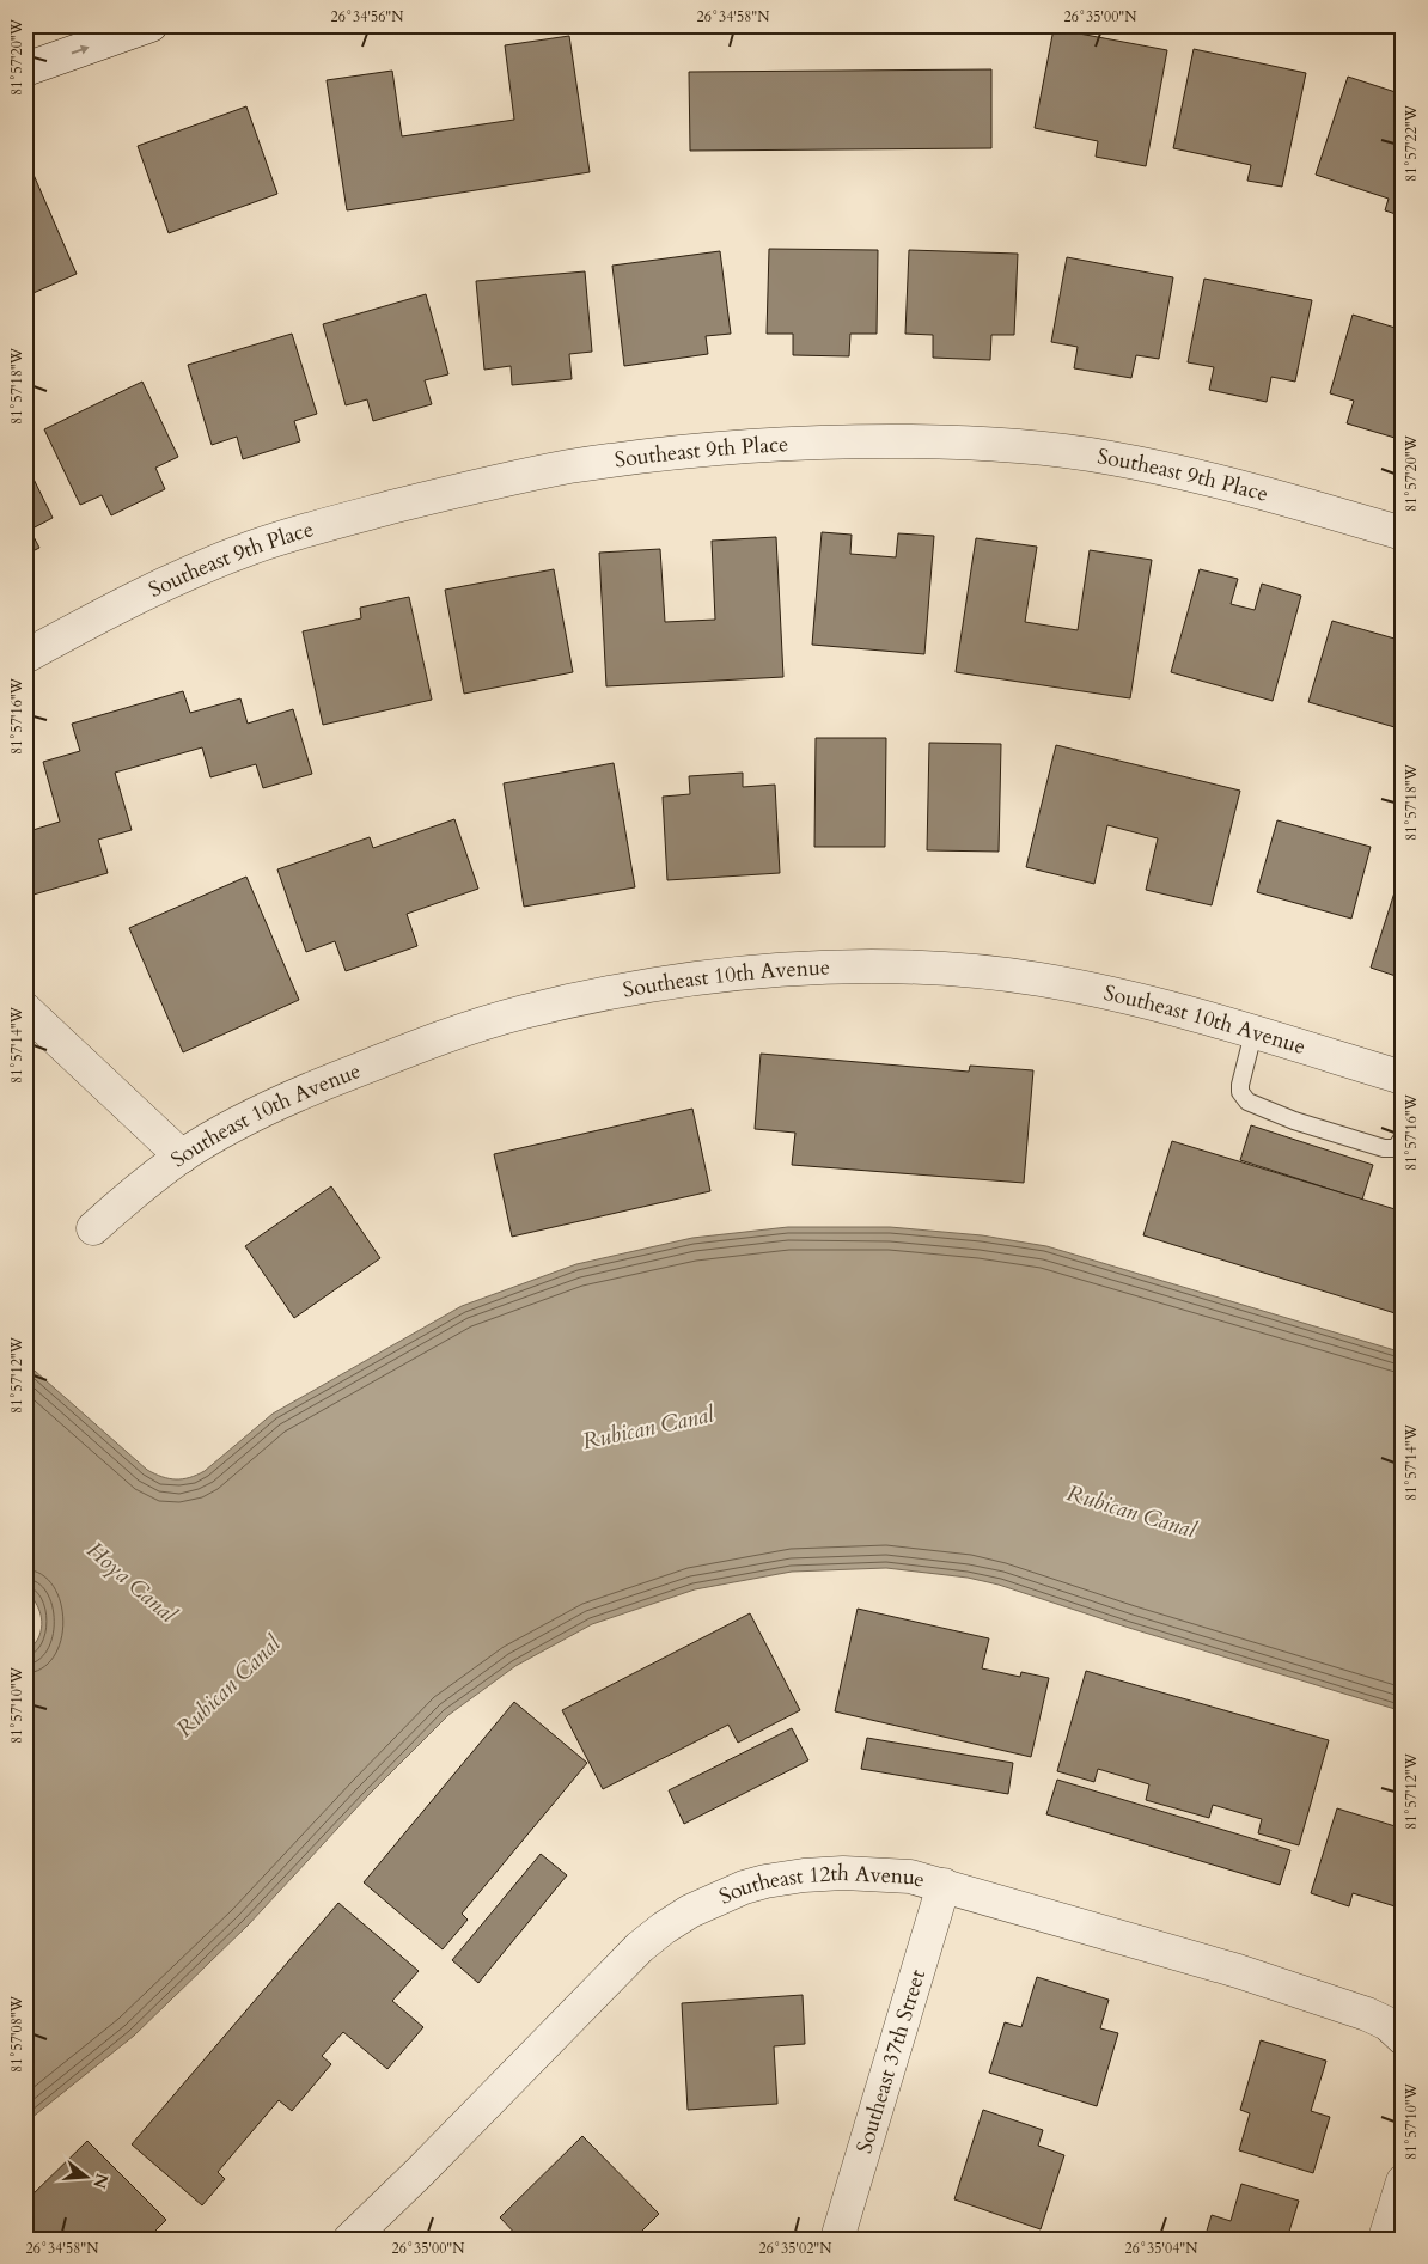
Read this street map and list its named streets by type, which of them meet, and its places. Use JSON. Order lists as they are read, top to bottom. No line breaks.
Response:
{"streets":{"street":["Southeast 9th Place","Southeast 10th Avenue","Southeast 12th Avenue","Southeast 37th Street"]},"crossings":[["Southeast 12th Avenue","Southeast 37th Street"]],"water":["Rubican Canal","Hoya Canal"],"north":"right","coordinates":["26°34'56\"N","26°34'58\"N","26°35'00\"N","81°57'20\"W","81°57'22\"W","81°57'18\"W","81°57'16\"W","81°57'14\"W","81°57'12\"W","81°57'10\"W","81°57'08\"W","26°35'02\"N","26°35'04\"N"]}
